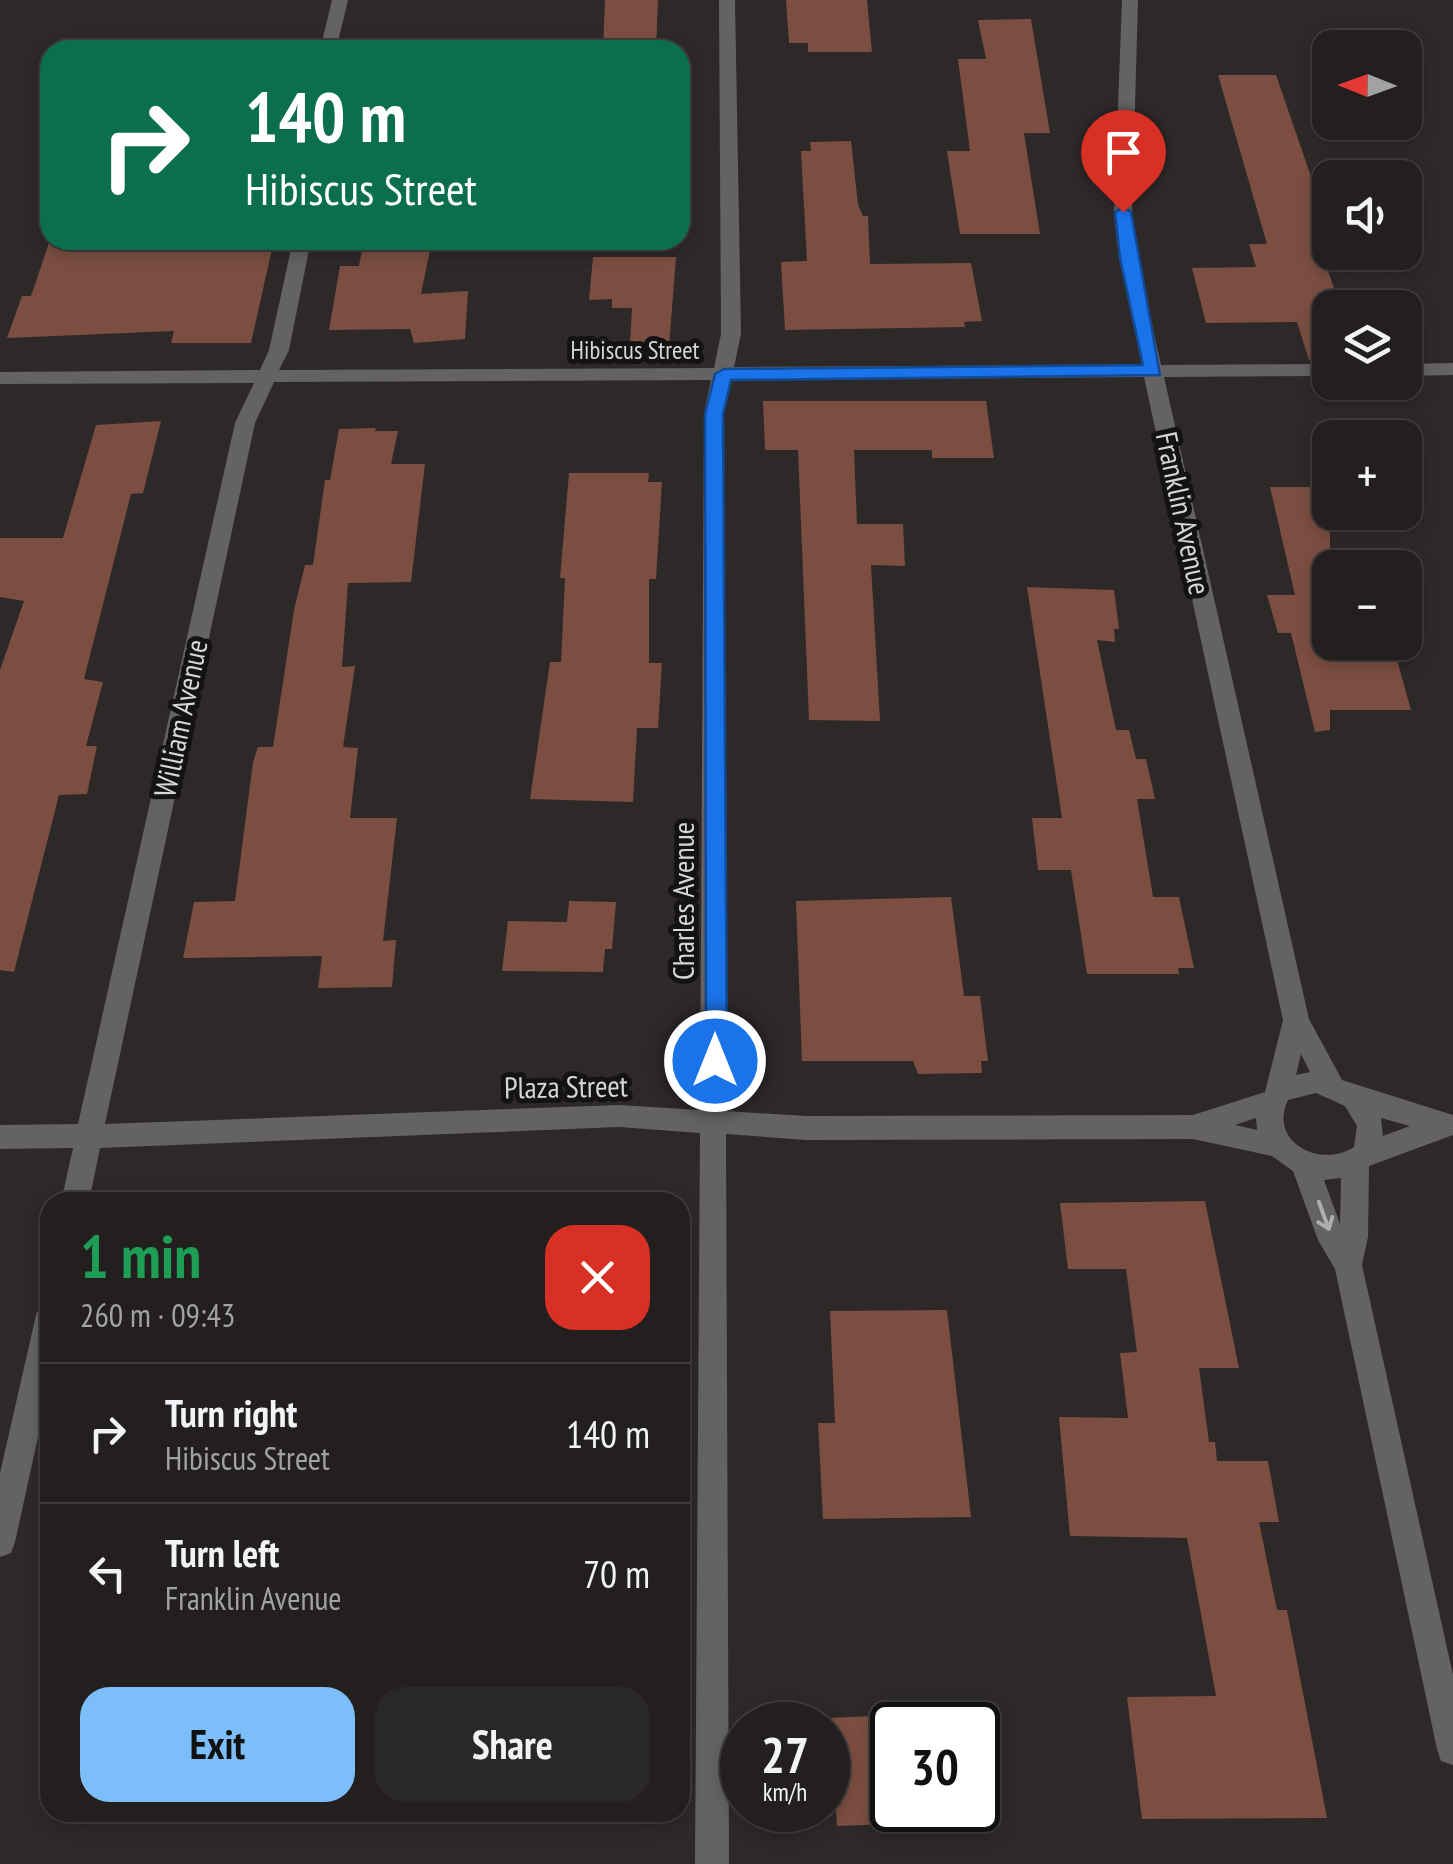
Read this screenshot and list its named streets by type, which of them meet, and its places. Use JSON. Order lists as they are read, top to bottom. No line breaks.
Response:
{"streets":{"street":["Hibiscus Street","Franklin Avenue","William Avenue","Charles Avenue","Plaza Street"]},"crossings":[["Hibiscus Street","Franklin Avenue"],["Hibiscus Street","William Avenue"],["Hibiscus Street","Charles Avenue"],["Franklin Avenue","Plaza Street"],["William Avenue","Plaza Street"],["Charles Avenue","Plaza Street"]],"north":"left","page":{"map_buttons":["+","−"],"turn":["140 m","Hibiscus Street"],"heading":["1 min","260 m · 09:43"],"list":[{"name":"Turn right","note":"Hibiscus Street","value":"140 m"},{"name":"Turn left","note":"Franklin Avenue","value":"70 m"}],"buttons":["Exit","Share"],"speed":"27 km/h","limit":"30"}}
